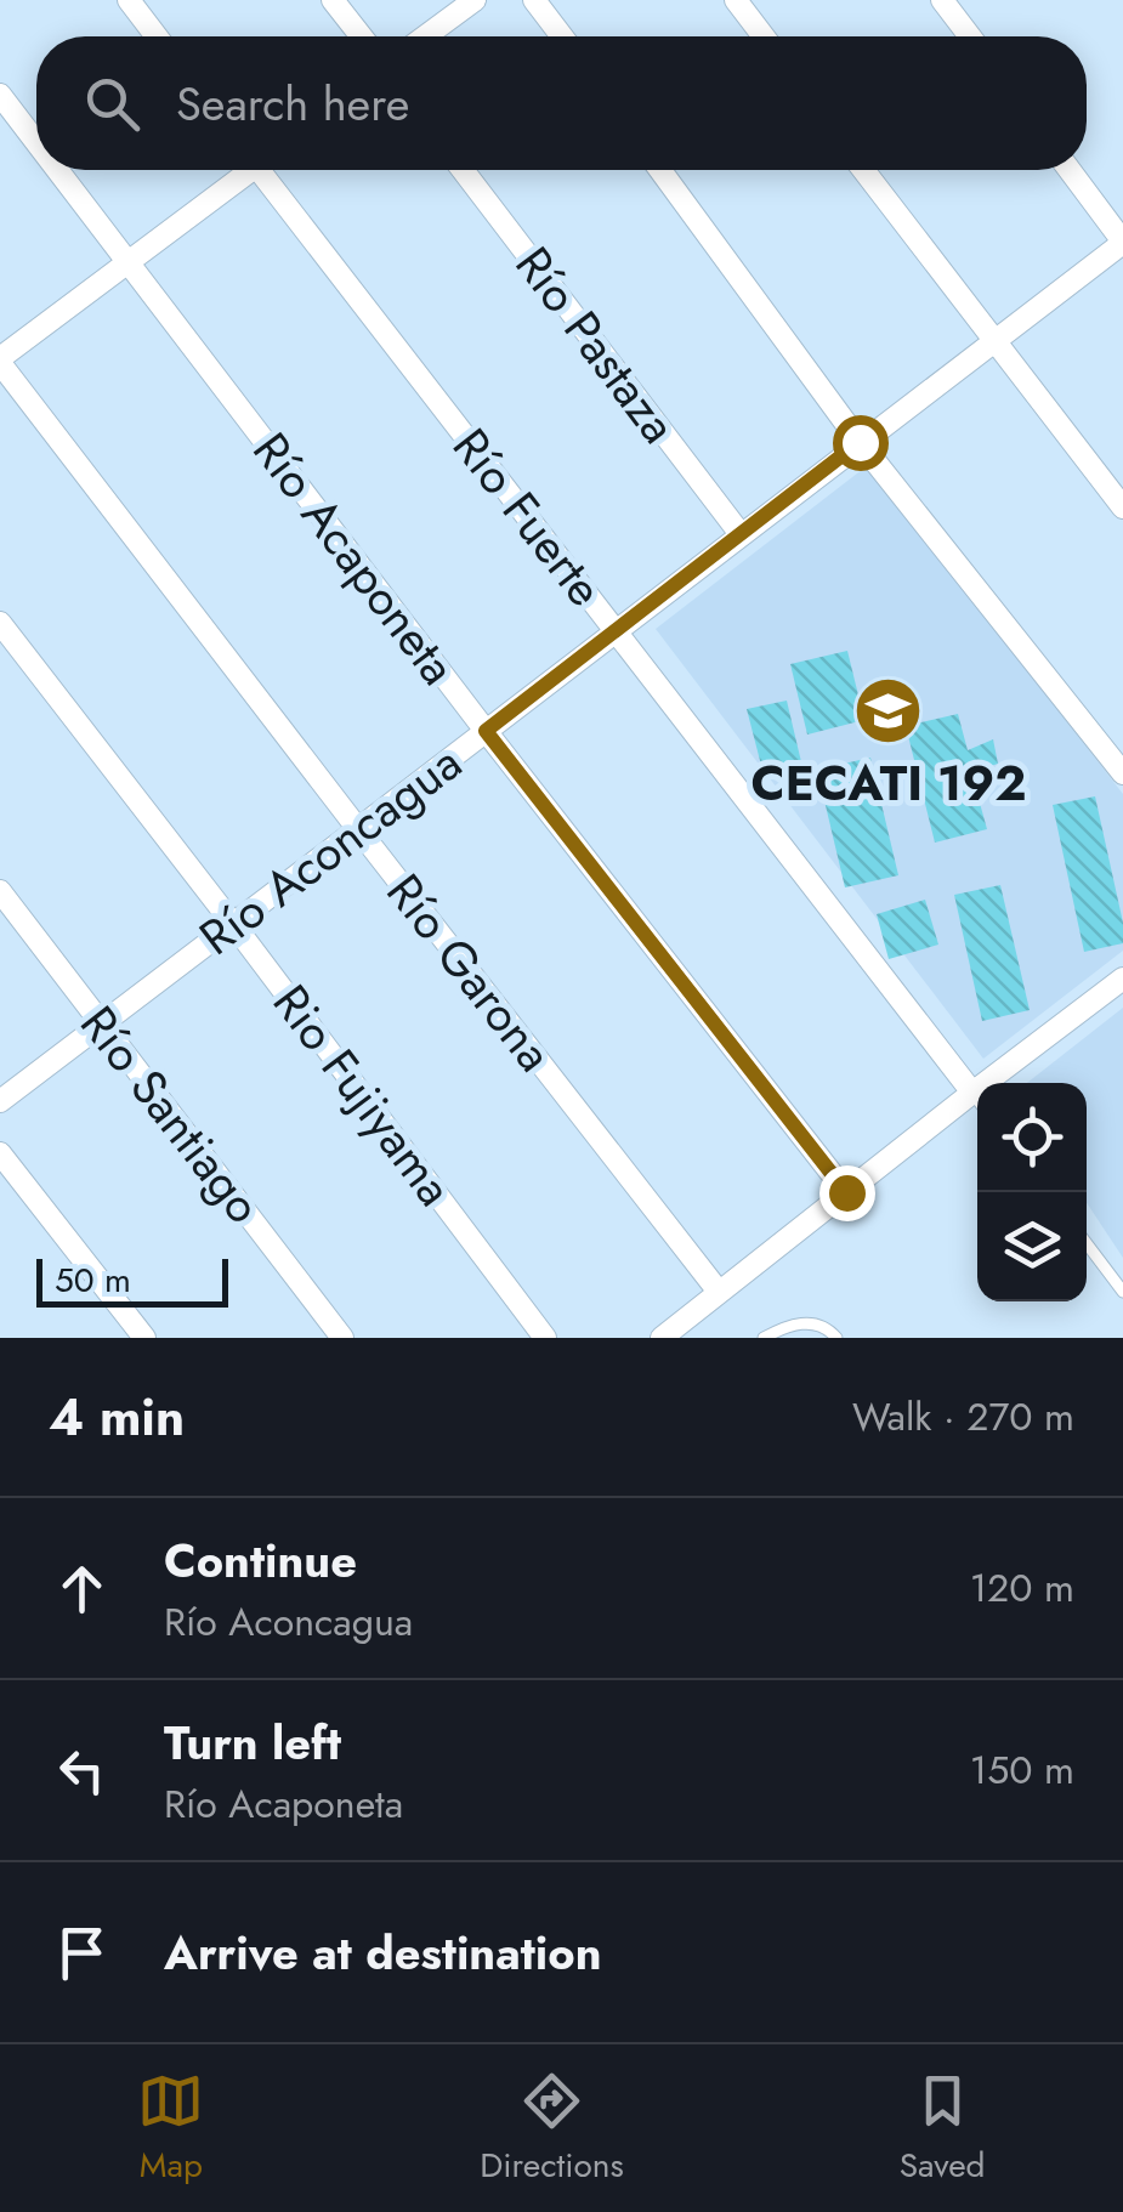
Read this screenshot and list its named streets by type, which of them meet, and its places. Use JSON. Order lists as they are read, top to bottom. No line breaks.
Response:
{"streets":{"street":["Río Pastaza","Río Fuerte","Río Acaponeta","Río Aconcagua","Río Garona","Rio Fujiyama","Río Santiago"]},"crossings":[["Río Pastaza","Río Aconcagua"],["Río Fuerte","Río Aconcagua"],["Río Acaponeta","Río Aconcagua"],["Río Aconcagua","Río Garona"],["Río Aconcagua","Rio Fujiyama"],["Río Aconcagua","Río Santiago"]],"places":{"school or university":["CECATI 192"]},"scale_bar":"50 m","page":{"search":"Search here","scale":"50 m","heading":["4 min","Walk · 270 m"],"list":[["Continue","Río Aconcagua","120 m"],["Turn left","Río Acaponeta","150 m"],"Arrive at destination"],"nav":["Map","Directions","Saved"]}}
